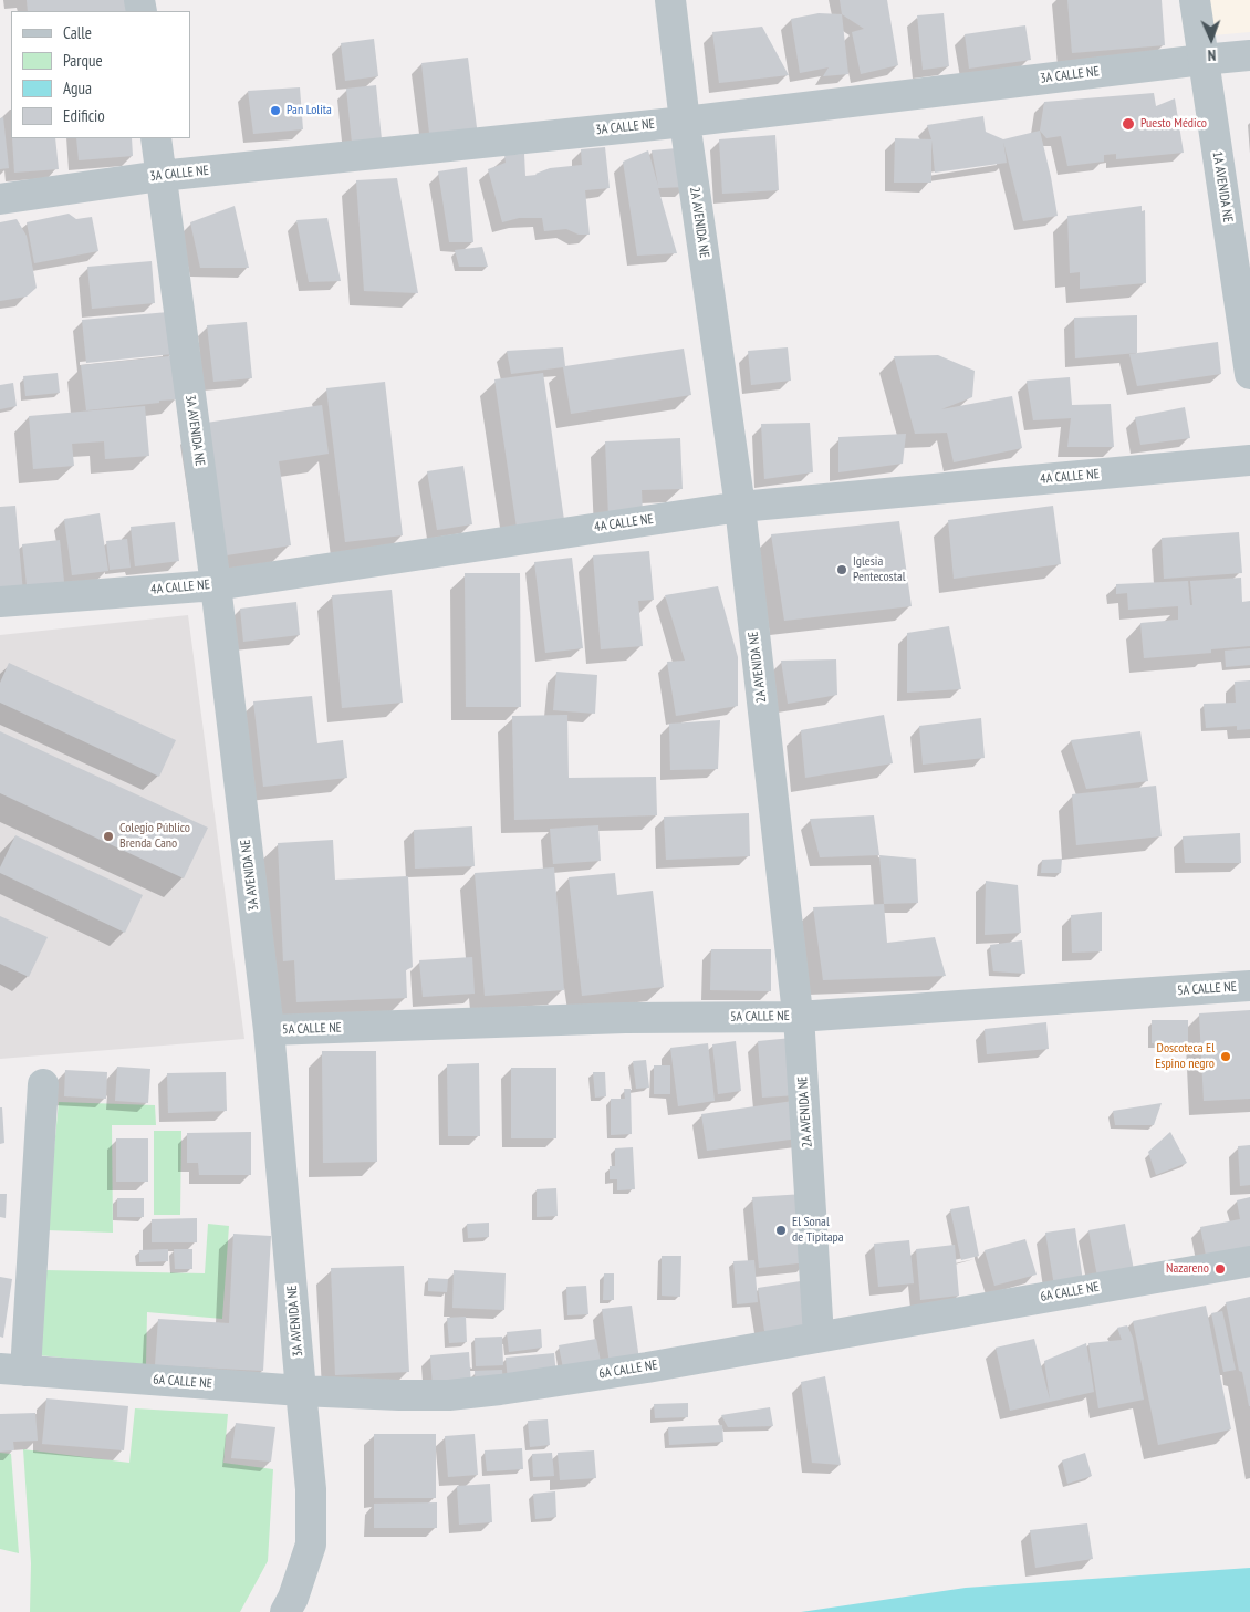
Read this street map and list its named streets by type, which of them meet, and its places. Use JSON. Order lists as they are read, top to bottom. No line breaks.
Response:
{"streets":{"street":["3A CALLE NE","1A AVENIDA NE","2A AVENIDA NE","3A AVENIDA NE","4A CALLE NE","5A CALLE NE","6A CALLE NE"]},"crossings":[["3A CALLE NE","1A AVENIDA NE"],["3A CALLE NE","2A AVENIDA NE"],["3A CALLE NE","3A AVENIDA NE"],["2A AVENIDA NE","4A CALLE NE"],["2A AVENIDA NE","5A CALLE NE"],["2A AVENIDA NE","6A CALLE NE"],["3A AVENIDA NE","4A CALLE NE"],["3A AVENIDA NE","5A CALLE NE"],["3A AVENIDA NE","6A CALLE NE"]],"places":["Pan Lolita","Puesto Médico","Iglesia Pentecostal","Colegio Público Brenda Cano","Doscoteca El Espino negro","El Sonal de Tipitapa","Nazareno"],"legend":["Calle","Parque","Agua","Edificio"],"north":"bottom"}
